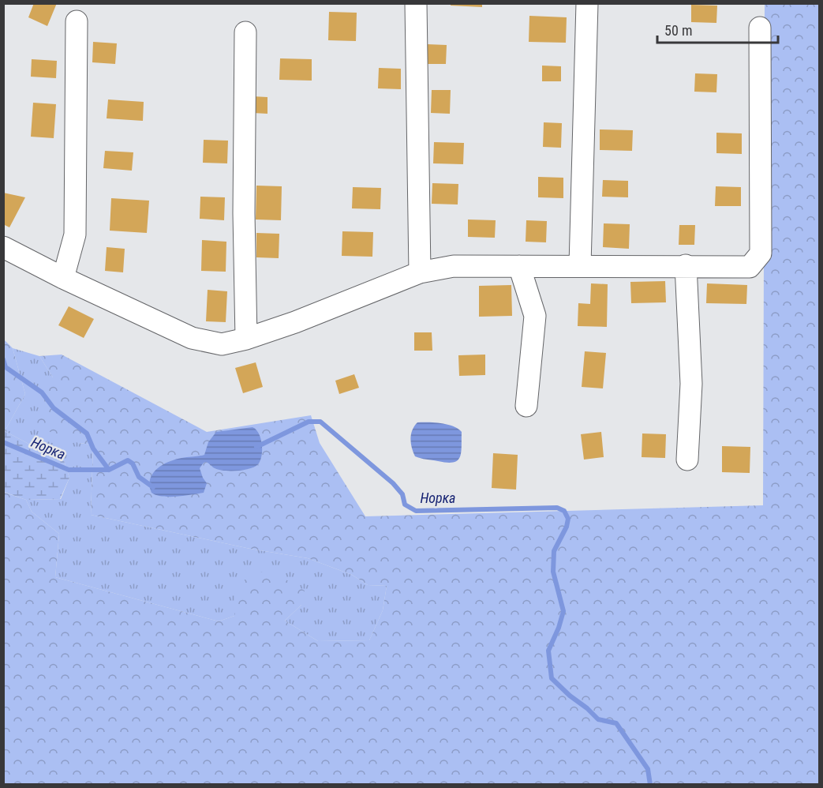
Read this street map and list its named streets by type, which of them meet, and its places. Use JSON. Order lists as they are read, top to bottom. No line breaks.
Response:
{"water":["Норка"],"scale_bar":"50 m"}
